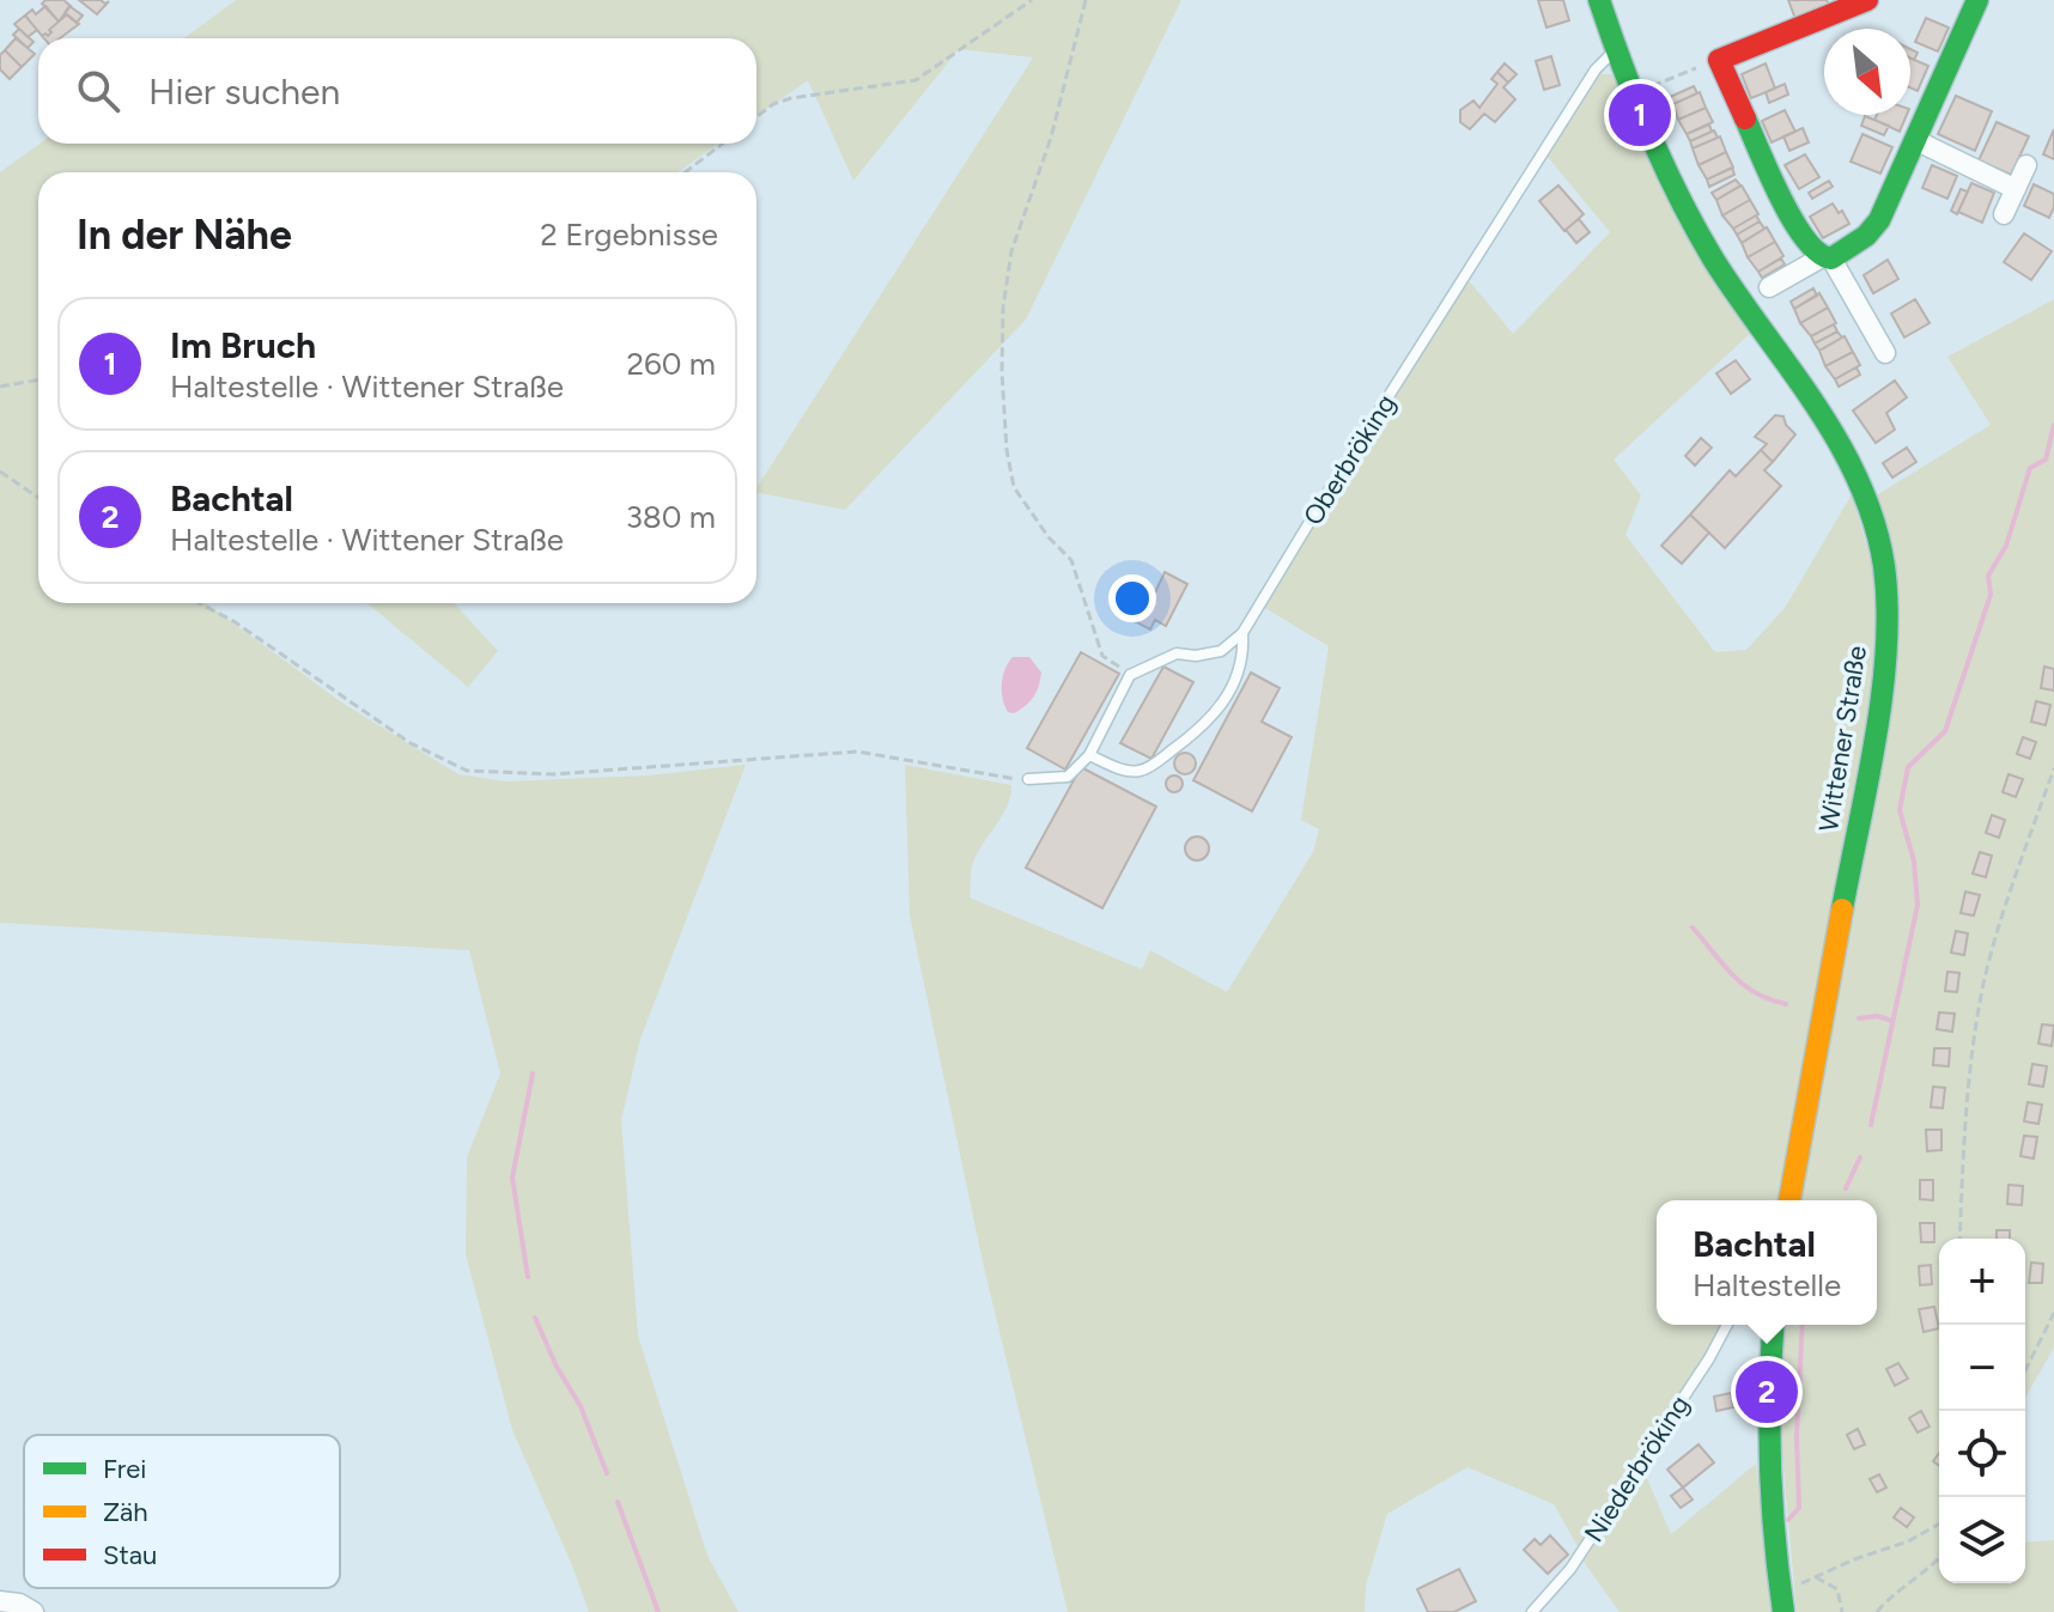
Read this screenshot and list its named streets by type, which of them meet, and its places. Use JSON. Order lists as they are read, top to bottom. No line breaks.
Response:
{"streets":{"main road":["Wittener Straße"],"lane":["Oberbröking","Niederbröking"]},"crossings":[["Oberbröking","Wittener Straße"]],"legend":["Frei","Zäh","Stau"],"north":"bottom right","page":{"search":"Hier suchen","pins":["1","2"],"heading":["In der Nähe","2 Ergebnisse"],"list":[{"mark":"1","name":"Im Bruch","note":"Haltestelle · Wittener Straße","value":"260 m"},{"mark":"2","name":"Bachtal","note":"Haltestelle · Wittener Straße","value":"380 m"}],"popup":["Bachtal","Haltestelle"],"map_buttons":["+","−"]}}
